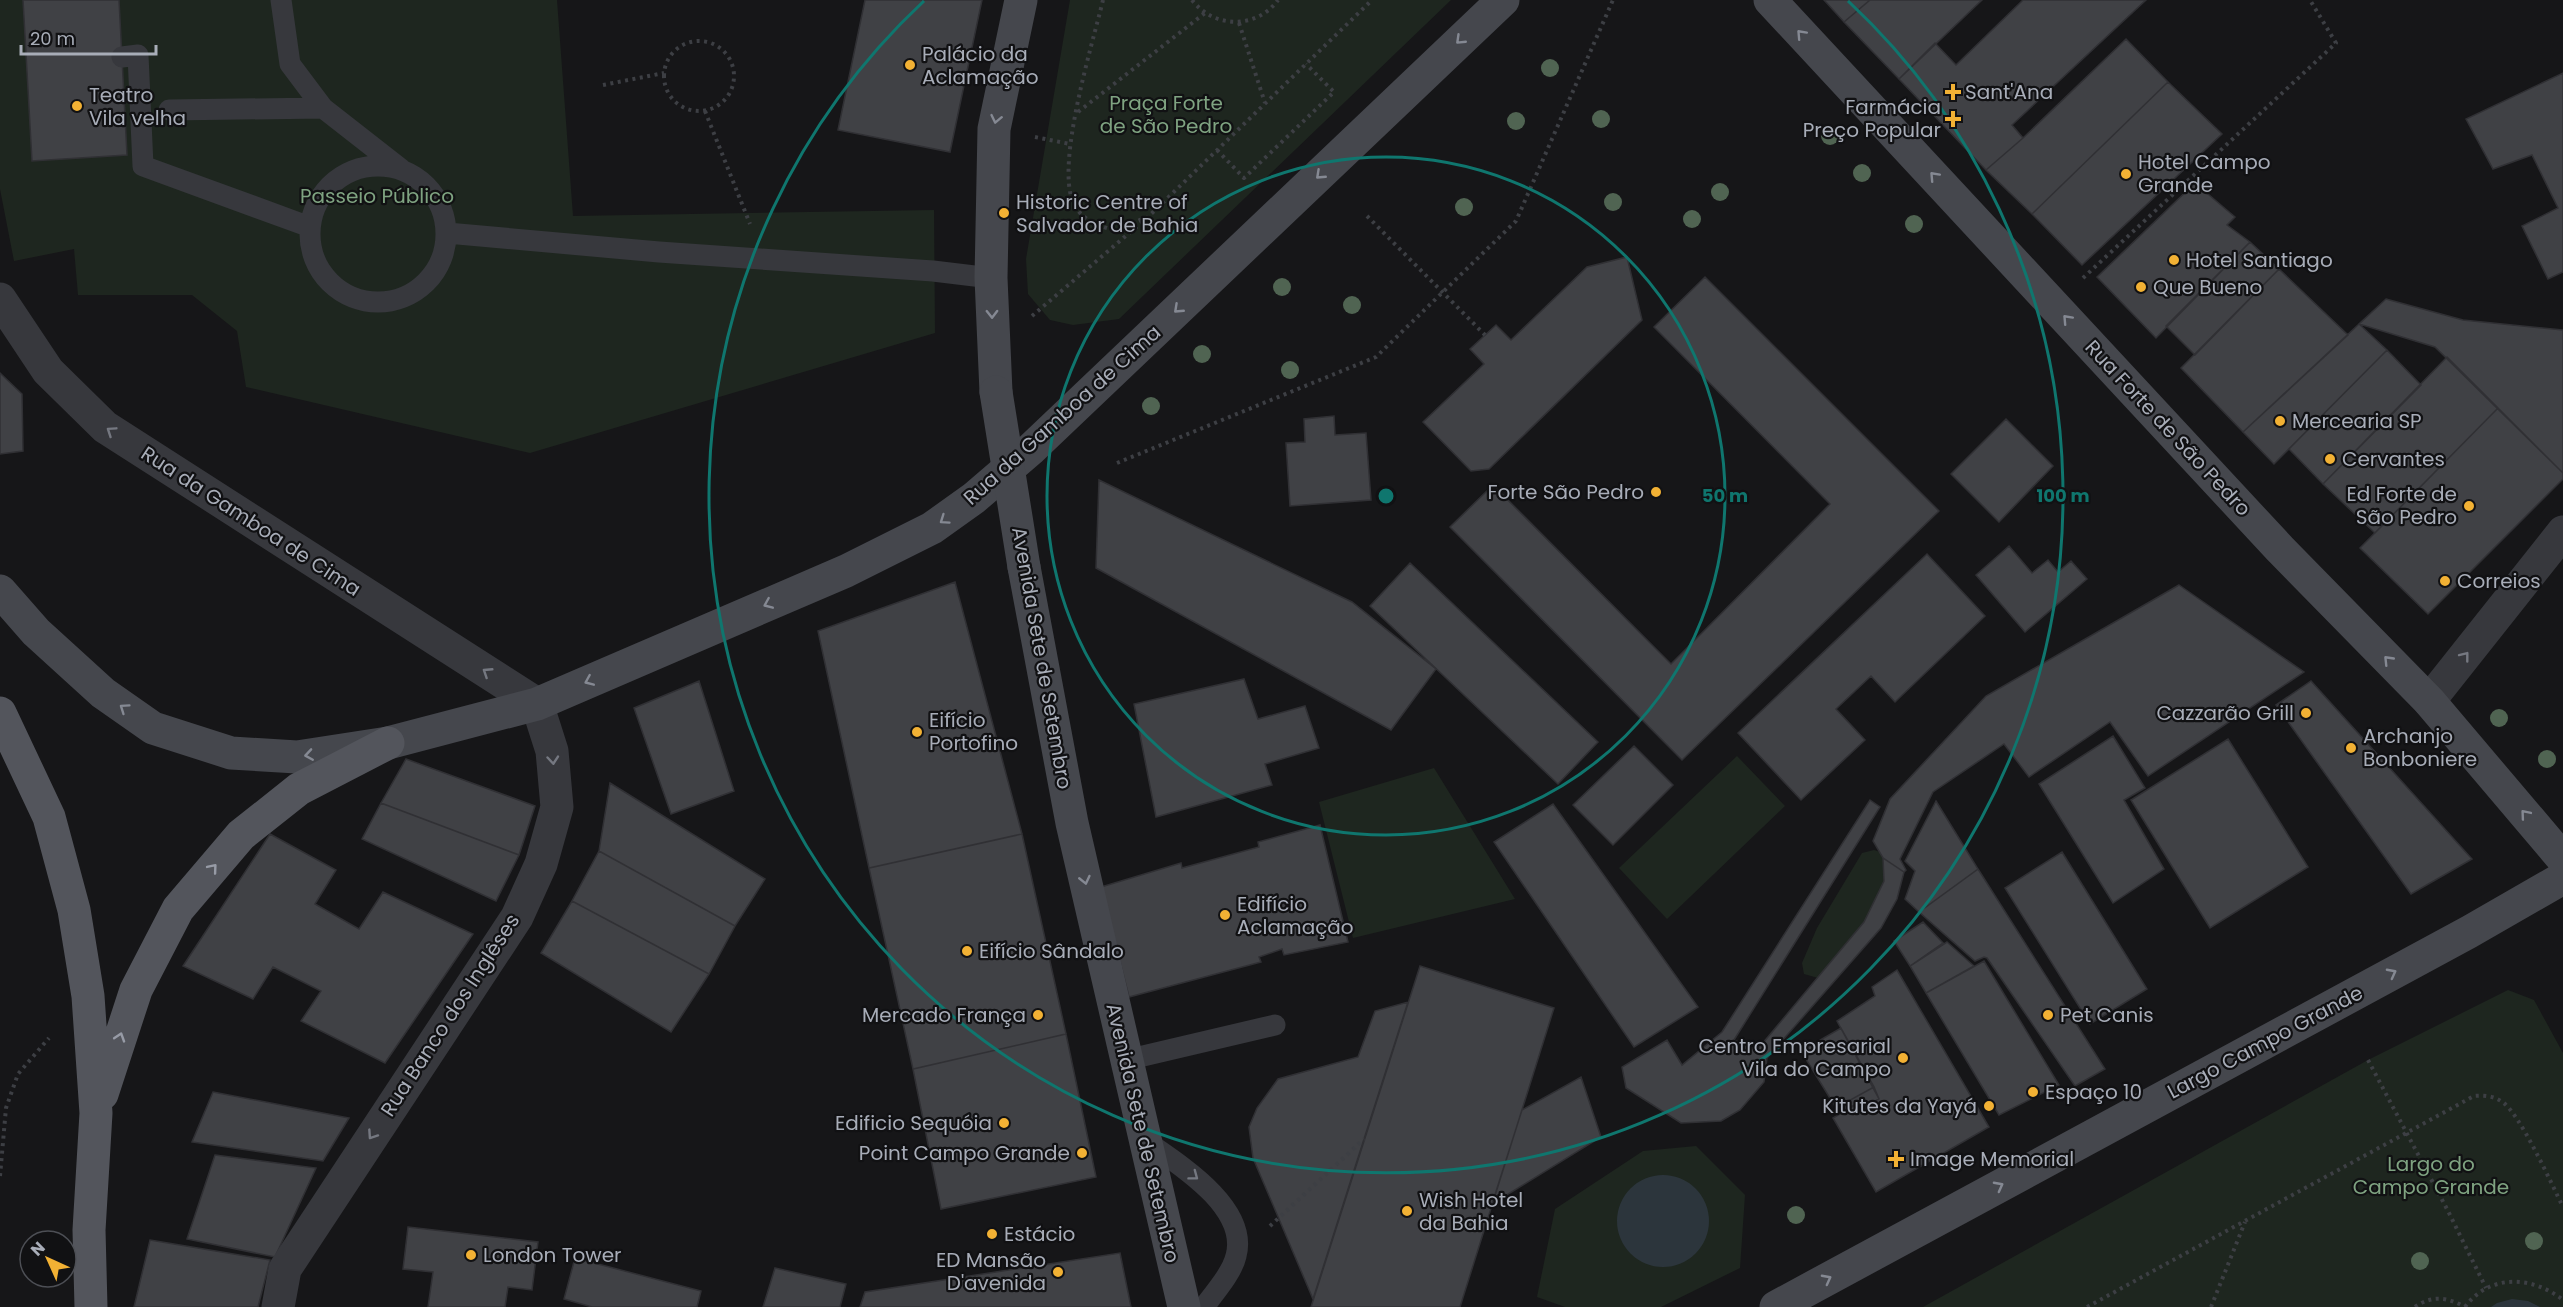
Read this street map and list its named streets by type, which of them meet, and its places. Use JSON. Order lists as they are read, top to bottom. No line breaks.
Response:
{"streets":{"main road":["Rua da Gamboa de Cima","Rua Forte de São Pedro","Avenida Sete de Setembro","Largo Campo Grande"],"street":["Rua Banco dos Inglêses"]},"crossings":[["Rua da Gamboa de Cima","Rua Banco dos Inglêses"]],"one_way":["Rua da Gamboa de Cima","Rua Forte de São Pedro","Avenida Sete de Setembro","Rua Banco dos Inglêses","Largo Campo Grande"],"parks":["Praça Forte de São Pedro","Passeio Público","Largo do Campo Grande"],"places":{"other":["Palácio da Aclamação","Teatro Vila velha","Hotel Campo Grande","Historic Centre of Salvador de Bahia","Hotel Santiago","Que Bueno","Mercearia SP","Cervantes","Forte São Pedro","Ed Forte de São Pedro","Correios","Cazzarão Grill","Eifício Portofino","Archanjo Bonboniere","Edifício Aclamação","Eifício Sândalo","Mercado França","Pet Canis","Centro Empresarial Vila do Campo","Espaço 10","Kitutes da Yayá","Edificio Sequóia","Point Campo Grande","Wish Hotel da Bahia","Estácio","London Tower","ED Mansão D'avenida"],"health":["Sant'Ana","Farmácia Preço Popular","Image Memorial"]},"scale_bar":"20 m","north":"top left","rings":["50 m","100 m"]}
